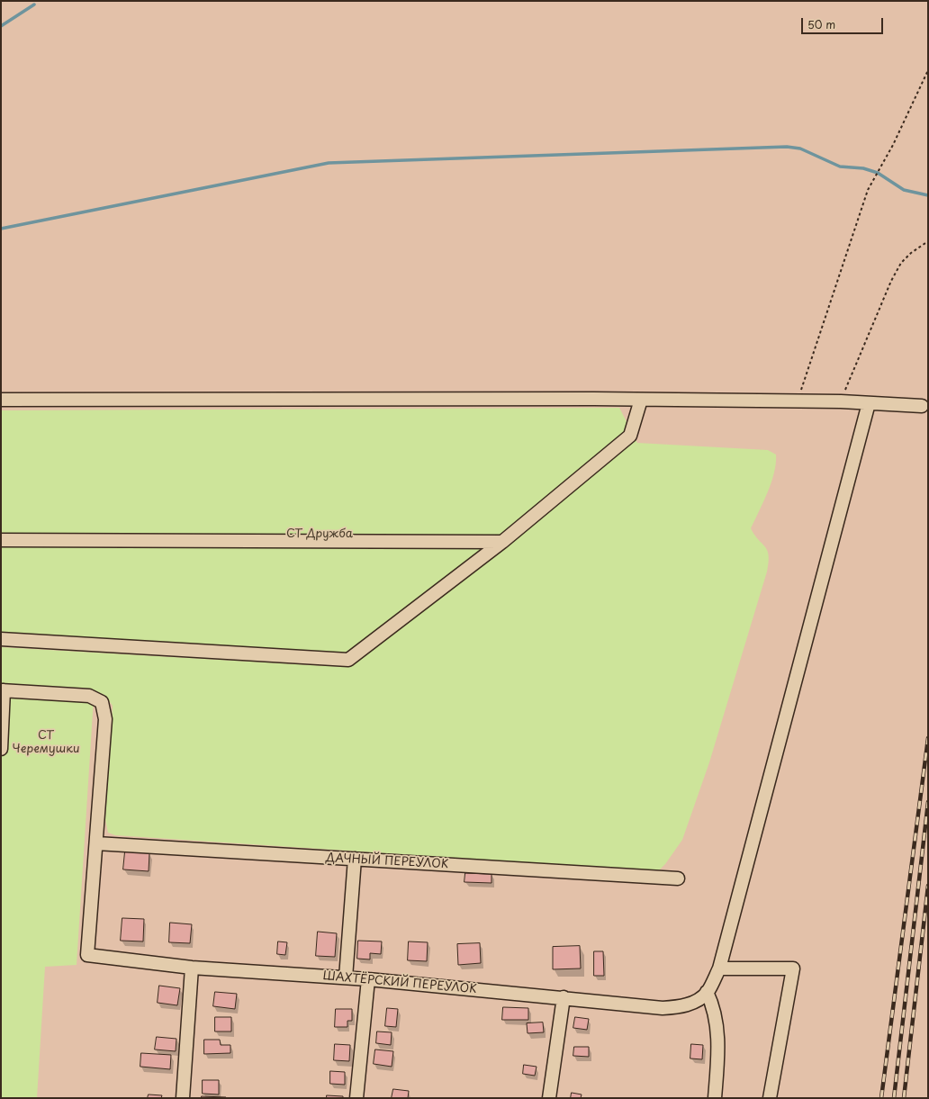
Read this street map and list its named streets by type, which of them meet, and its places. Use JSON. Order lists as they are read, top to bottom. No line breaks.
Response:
{"streets":{"street":["ДАЧНЫЙ ПЕРЕУЛОК","ШАХТЁРСКИЙ ПЕРЕУЛОК"]},"crossings":[["ДАЧНЫЙ ПЕРЕУЛОК","ШАХТЁРСКИЙ ПЕРЕУЛОК"]],"parks":["СТ Дружба","СТ Черемушки"],"scale_bar":"50 m"}
